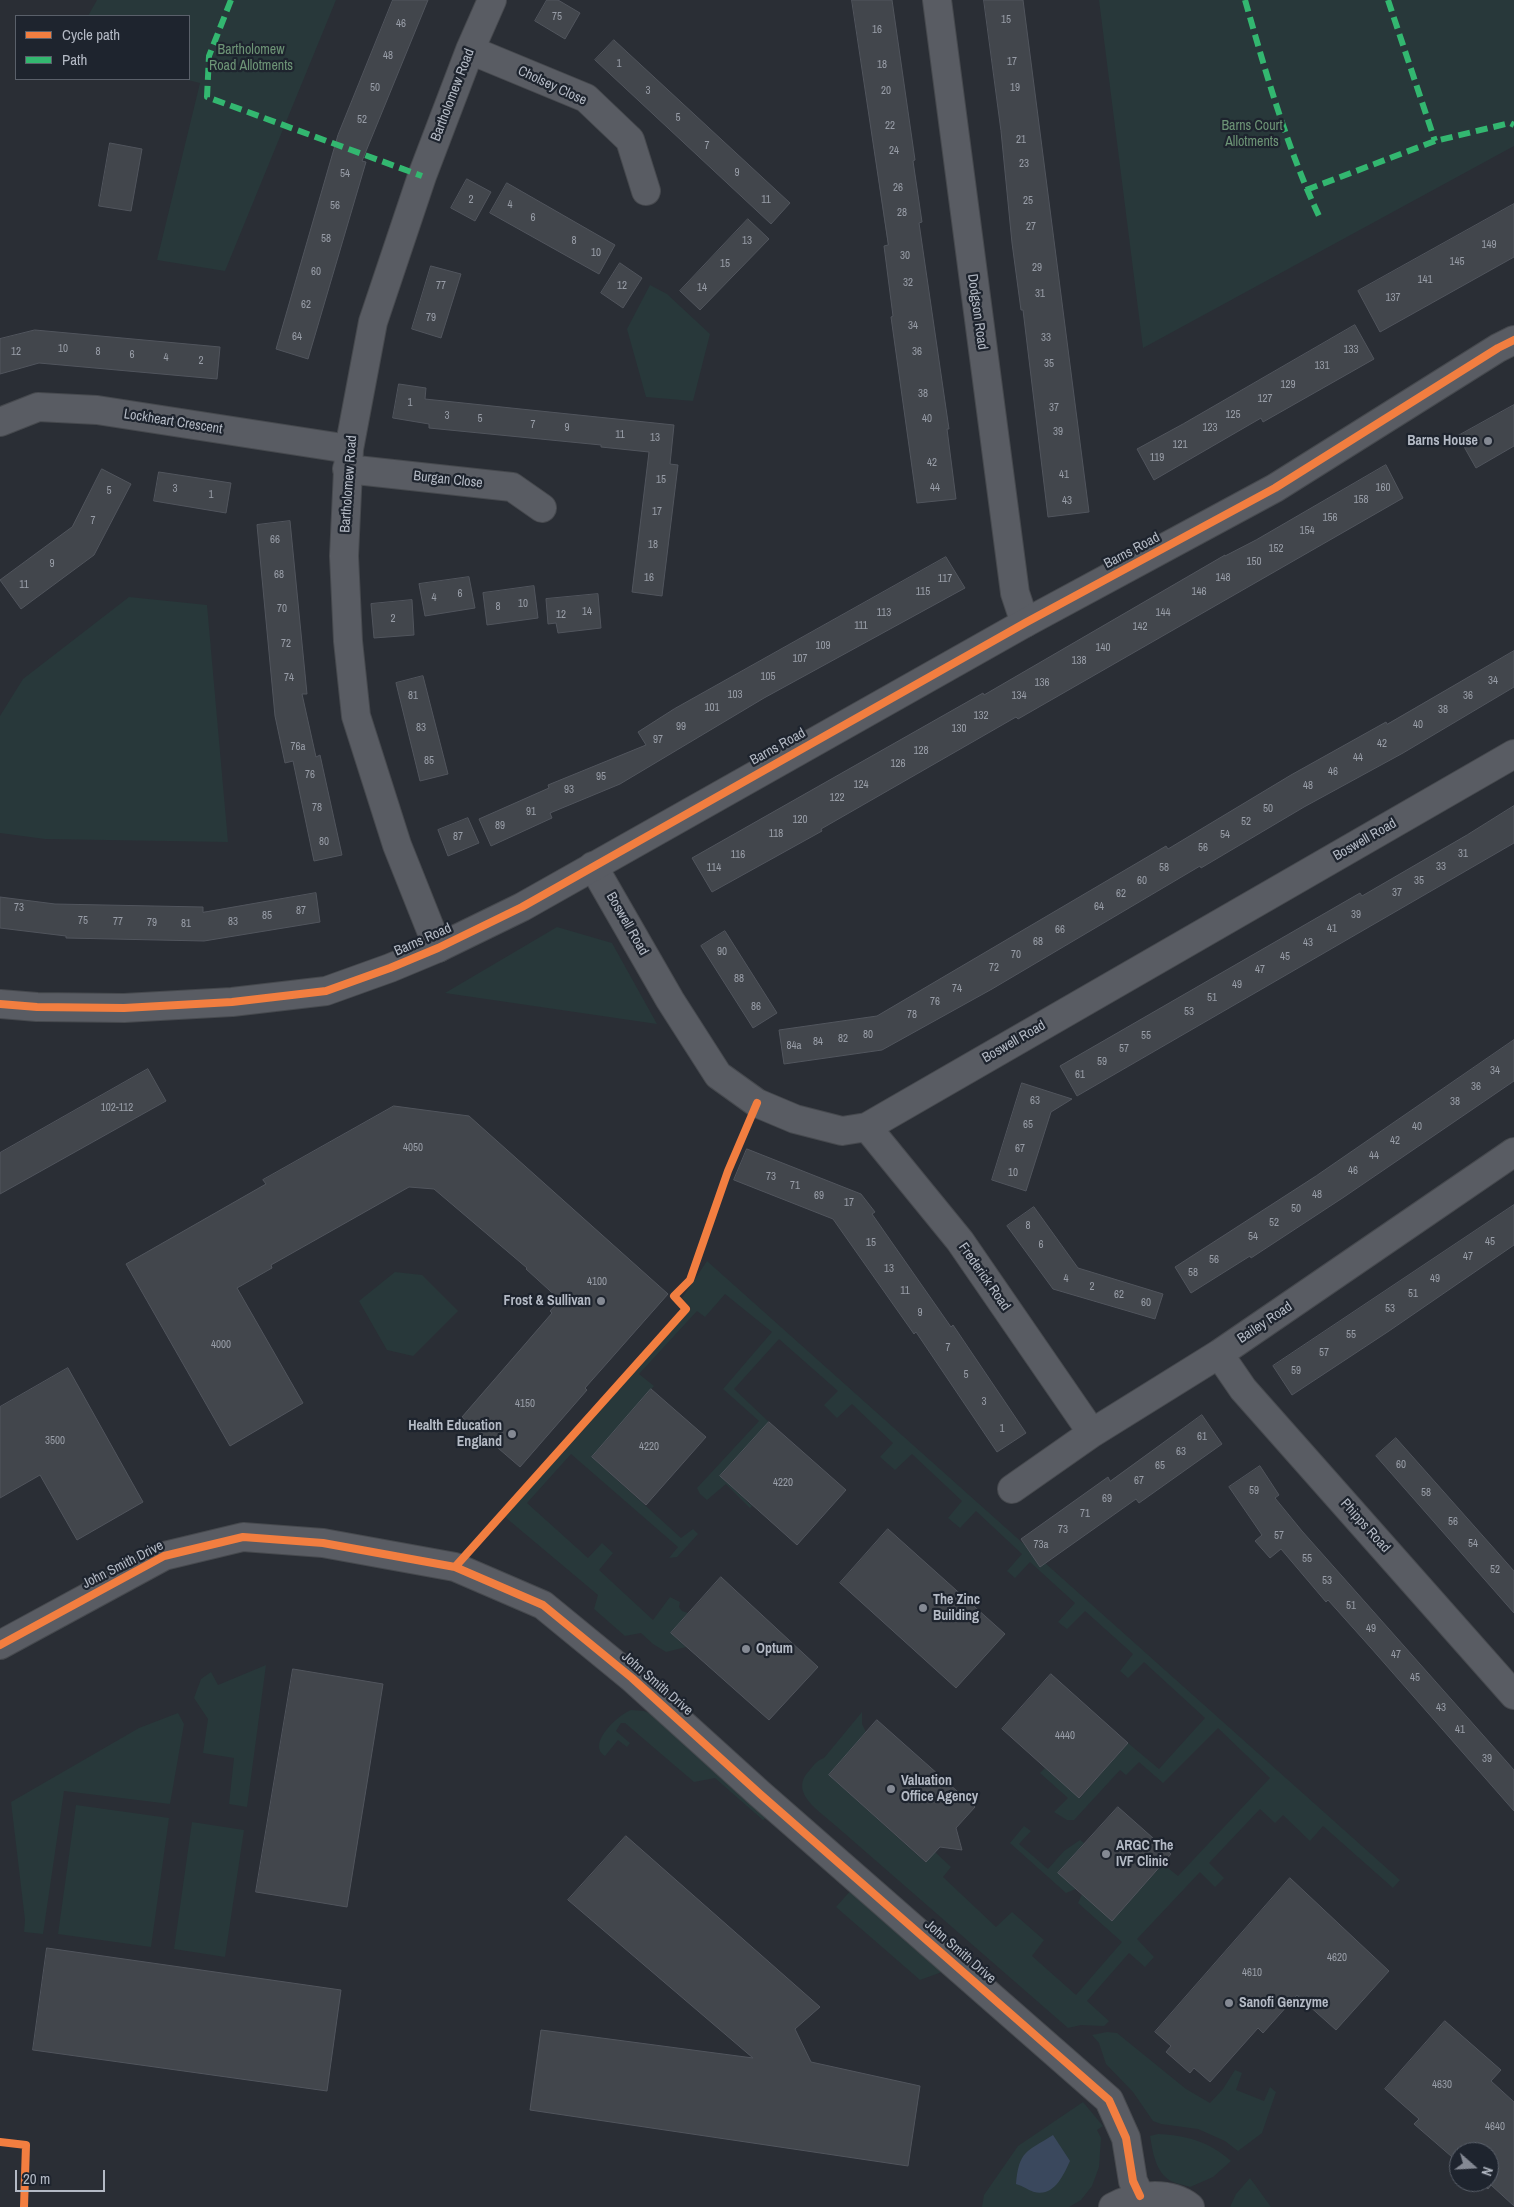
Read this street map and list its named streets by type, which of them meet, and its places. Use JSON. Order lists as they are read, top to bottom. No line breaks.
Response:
{"streets":{"street":["Cholsey Close","Bartholomew Road","Dodgson Road","Lockheart Crescent","Burgan Close","Barns Road","Boswell Road","Frederick Road","Bailey Road","Phipps Road","John Smith Drive"]},"crossings":[["Cholsey Close","Bartholomew Road"],["Bartholomew Road","Lockheart Crescent"],["Bartholomew Road","Burgan Close"],["Bartholomew Road","Barns Road"],["Dodgson Road","Barns Road"],["Lockheart Crescent","Burgan Close"],["Barns Road","Boswell Road"],["Boswell Road","Frederick Road"],["Frederick Road","Bailey Road"],["Bailey Road","Phipps Road"]],"parks":["Bartholomew Road Allotments","Barns Court Allotments"],"places":["Barns House","Frost & Sullivan","Health Education England","The Zinc Building","Optum","Valuation Office Agency","ARGC The IVF Clinic","Sanofi Genzyme"],"house_numbers":["75","15","46","16","48","17","1","18","50","19","3","20","5","52","22","21","7","24","23","9","54","26","2","11","25","4","56","28","6","27","58","8","13","149","10","30","145","15","29","60","141","32","77","12","14","31","137","62","79","34","64","33","10","133","12","8","36","6","4","2","35","131","129","38","127","1","37","125","3","5","40","7","9","123","39","11","13","121","119","42","41","15","44","160","3","5","1","158","43","17","156","7","154","66","18","152","150","9","68","16","148","117","11","115","146","6","4","10","8","70","14","113","144","12","2","111","142","72","109","140","107","138","105","74","34","136","103","81","134","36","101","38","132","40","99","83","130","97","42","76a","128","44","85","126","46","76","95","124","48","93","122","78","50","91","120","52","89","118","54","87","80","56","31","116","33","114","58","60","35","37","62","64","73","87","39","85","75","77","83","79","81","41","66","68","43","90","70","45","72","47","88","49","74","51","76","86","53","78","80","55","82","84","84a","57","59","34","61","36","63","38","102-112","65","40","42","4050","67","44","46","10","73","71","48","69","17","50","52","8","54","45","15","6","47","56","13","58","4","49","4100","2","11","51","62","60","53","9","55","4000","7","57","59","5","3","4150","1","61","3500","4220","63","60","65","67","4220","59","58","69","71","56","73","57","54","73a","55","52","53","51","49","47","45","43","41","4440","39","4620","4610","4630","4640"],"legend":["Cycle path","Path"],"scale_bar":"20 m","north":"right"}
